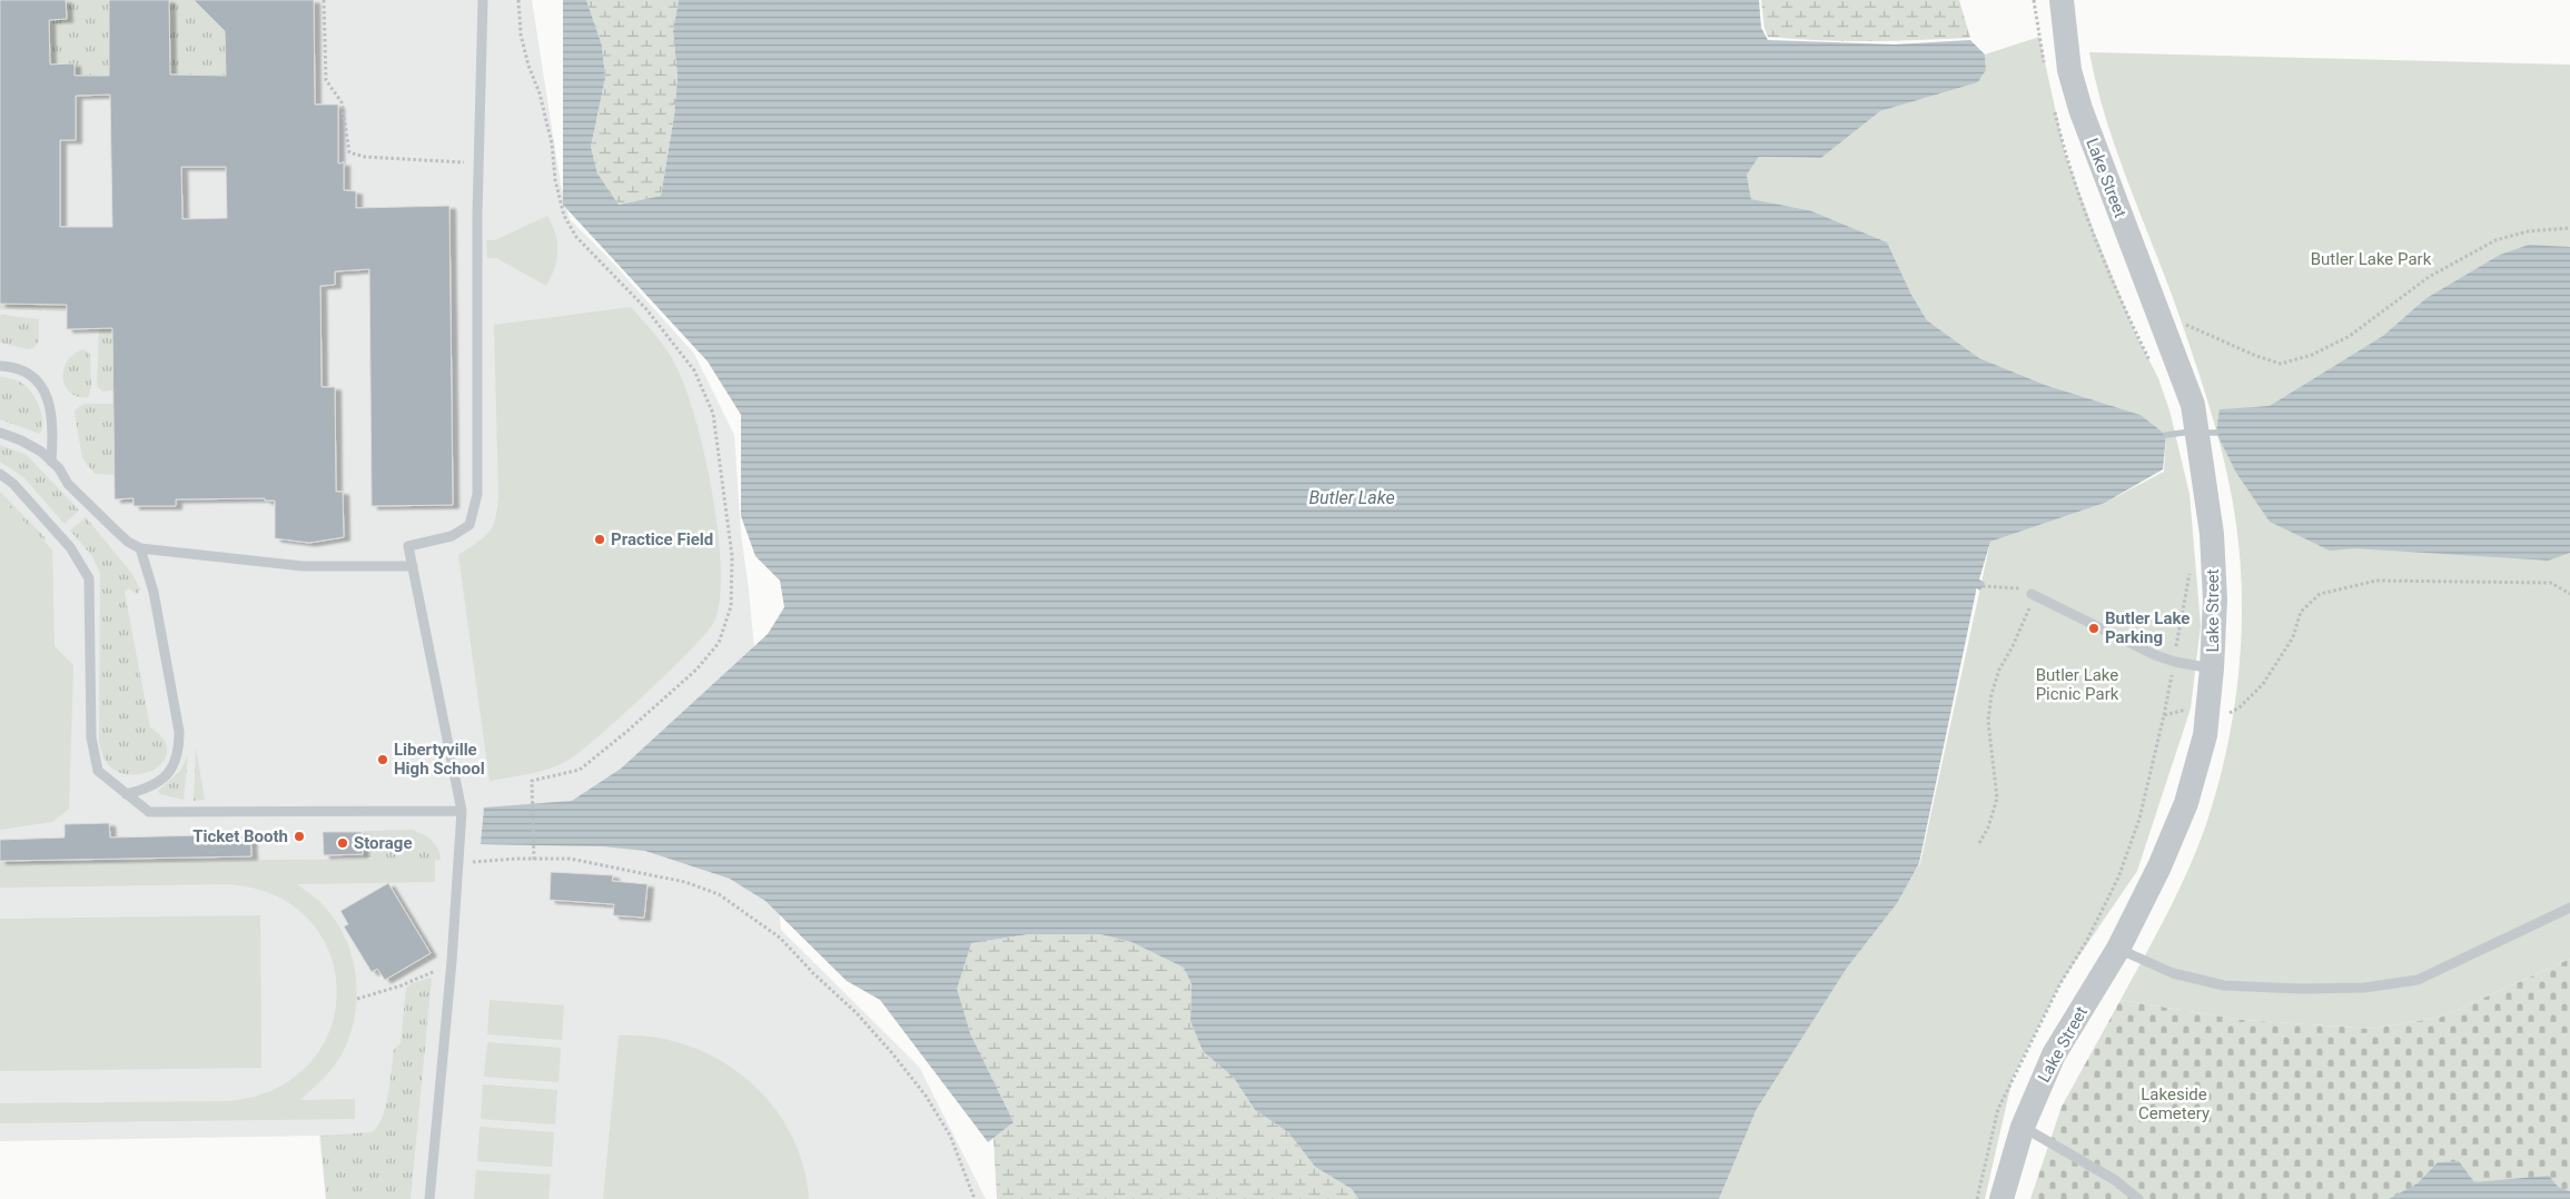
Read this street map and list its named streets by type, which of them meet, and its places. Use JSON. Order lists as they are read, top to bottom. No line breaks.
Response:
{"streets":{"street":["Lake Street"]},"water":["Butler Lake"],"parks":["Butler Lake Park","Butler Lake Picnic Park","Lakeside Cemetery"],"places":["Practice Field","Butler Lake Parking","Libertyville High School","Ticket Booth","Storage"]}
